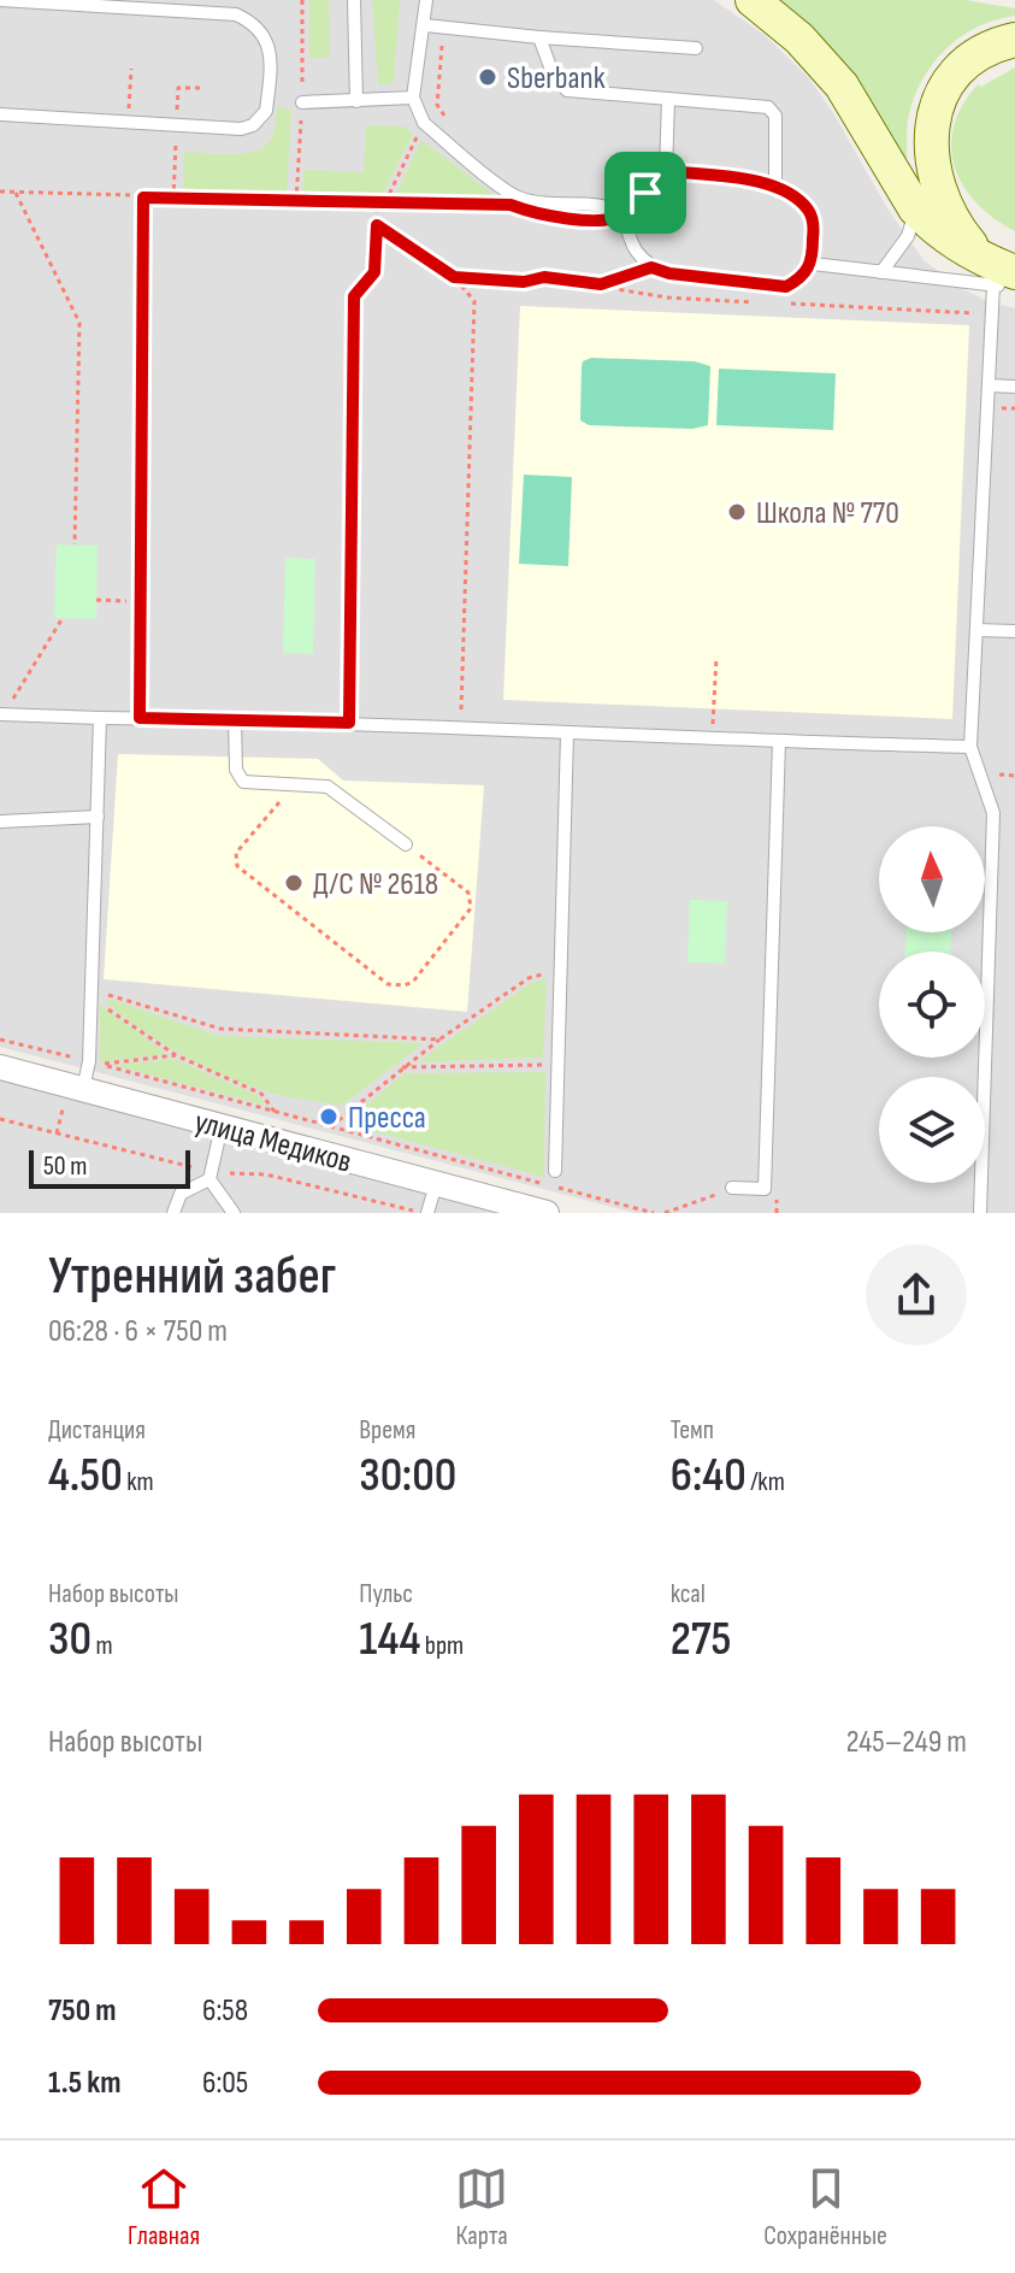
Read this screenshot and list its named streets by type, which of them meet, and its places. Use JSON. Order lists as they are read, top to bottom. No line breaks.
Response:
{"streets":{"street":["улица Медиков"]},"places":["Sberbank","Школа № 770","Д/C № 2618","Пресса"],"scale_bar":"50 m","north":"top","page":{"scale":"50 m","heading":["Утренний забег","06:28 · 6 × 750 m"],"stats":[["Дистанция","4.50 km"],["Время","30:00"],["Темп","6:40 /km"],["Набор высоты","30 m"],["Пульс","144 bpm"],["kcal","275"]],"chart":["Набор высоты","245–249 m"],"list":[{"name":"750 m","note":"6:58"},{"name":"1.5 km","note":"6:05"}],"tabs":["Главная","Карта","Сохранённые"]}}
